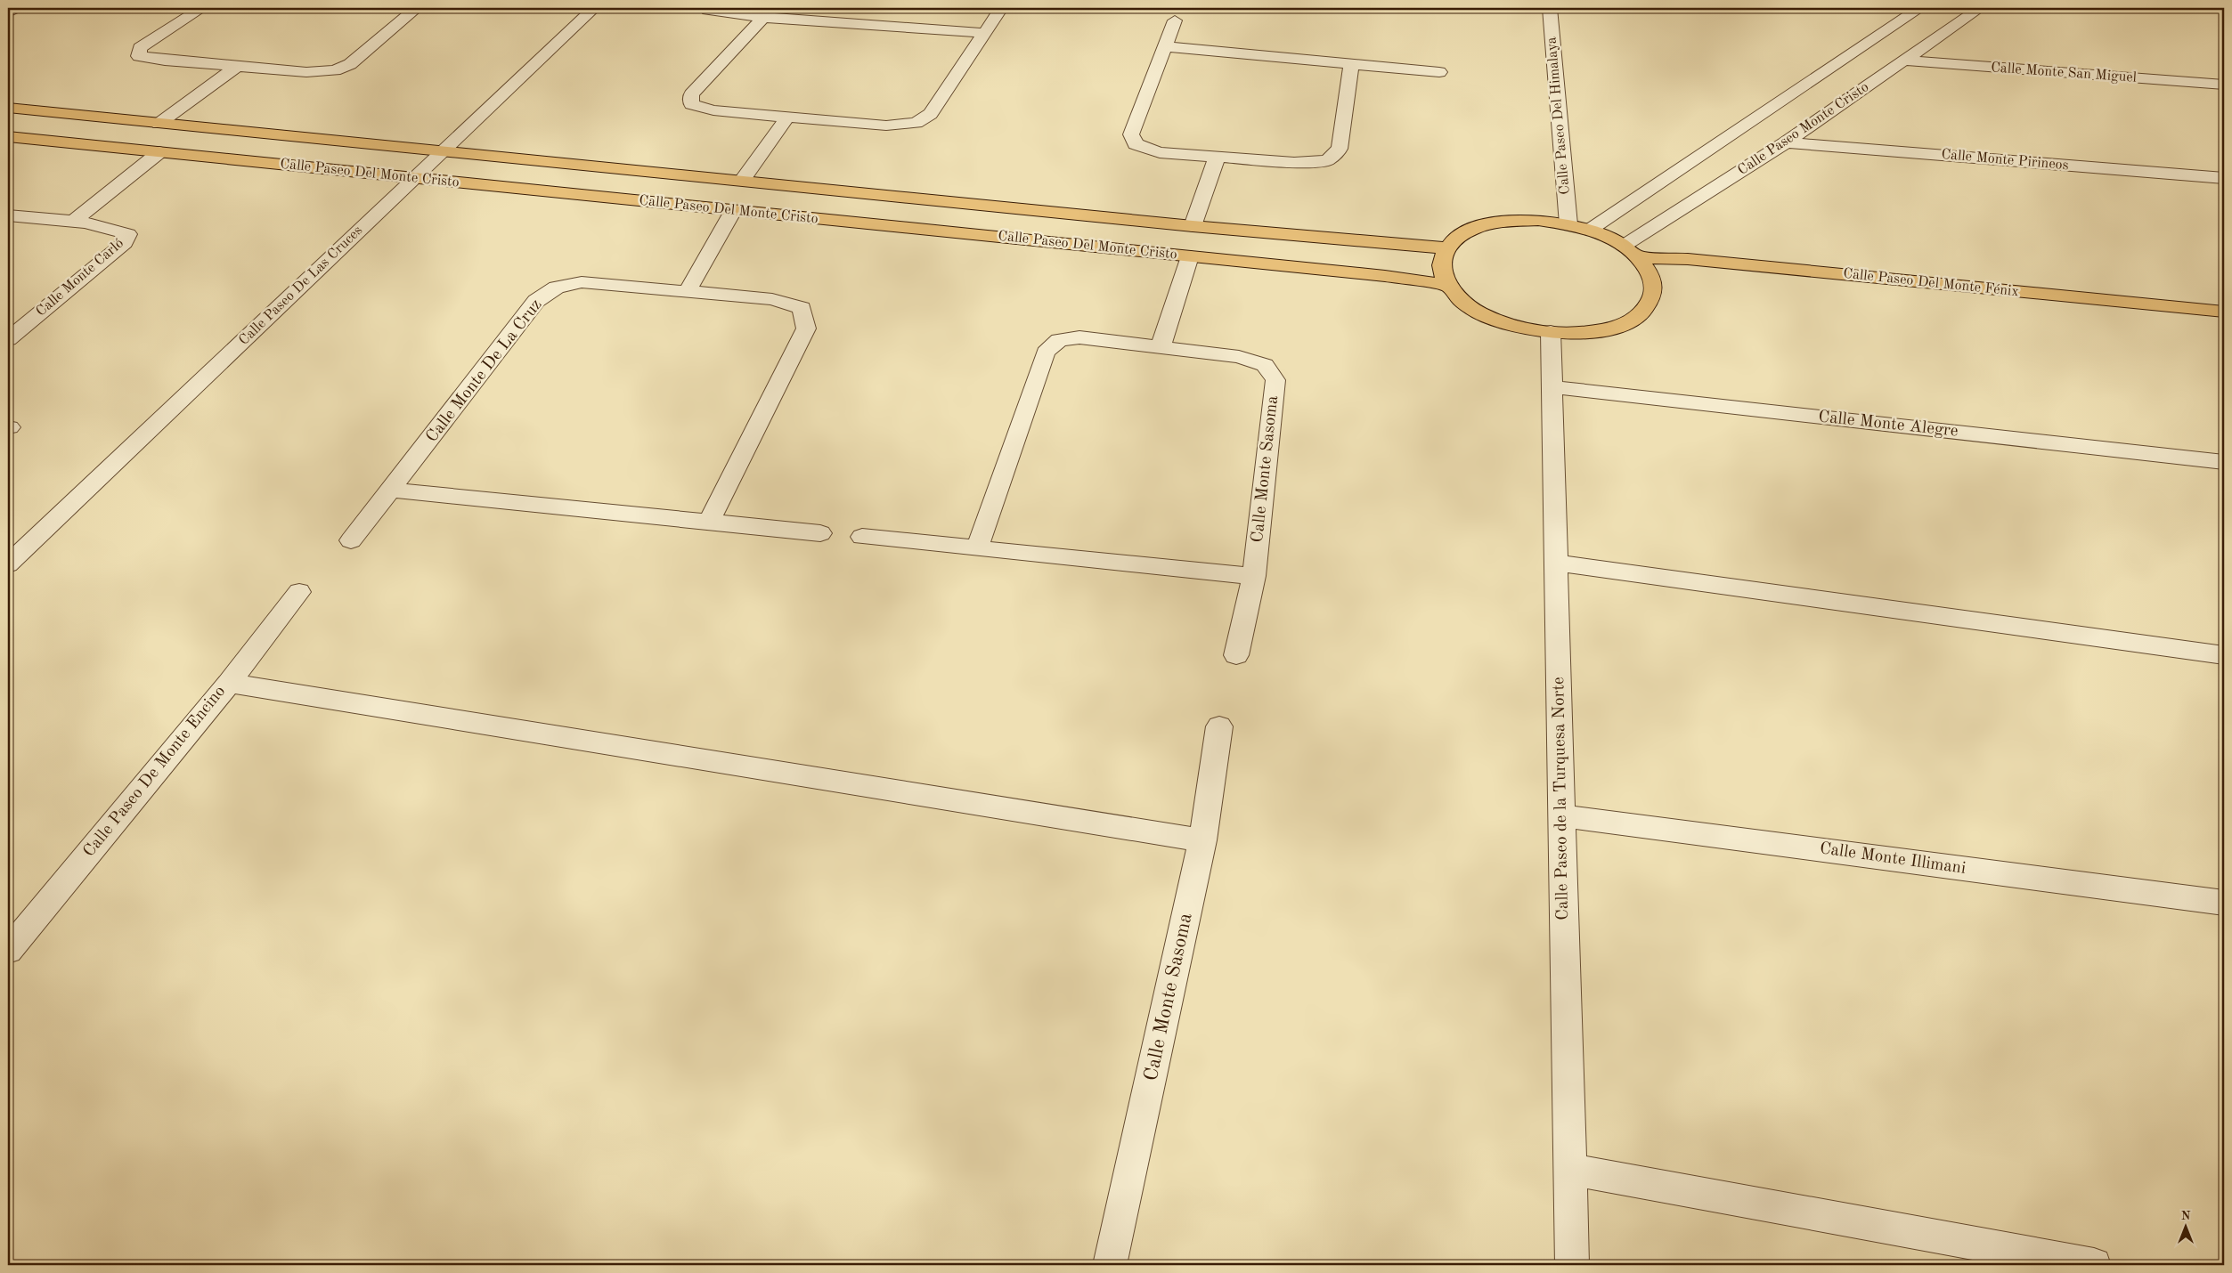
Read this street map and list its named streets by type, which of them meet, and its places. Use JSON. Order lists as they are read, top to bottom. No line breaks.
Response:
{"streets":{"main road":["Calle Paseo Del Monte Cristo","Calle Paseo Del Monte Fénix"],"street":["Calle Monte San Miguel","Calle Paseo Del Himalaya","Calle Paseo Monte Cristo","Calle Monte Pirineos","Calle Monte Carló","Calle Paseo De Las Cruces","Calle Monte De La Cruz","Calle Monte Alegre","Calle Monte Sasoma","Calle Paseo De Monte Encino","Calle Paseo de la Turquesa Norte","Calle Monte Illimani"]},"crossings":[["Calle Monte San Miguel","Calle Paseo Monte Cristo"],["Calle Paseo Monte Cristo","Calle Monte Pirineos"],["Calle Paseo Monte Cristo","Calle Paseo Del Monte Fénix"],["Calle Paseo Del Monte Cristo","Calle Paseo De Las Cruces"],["Calle Monte Alegre","Calle Paseo de la Turquesa Norte"],["Calle Paseo de la Turquesa Norte","Calle Monte Illimani"]],"north":"top"}
